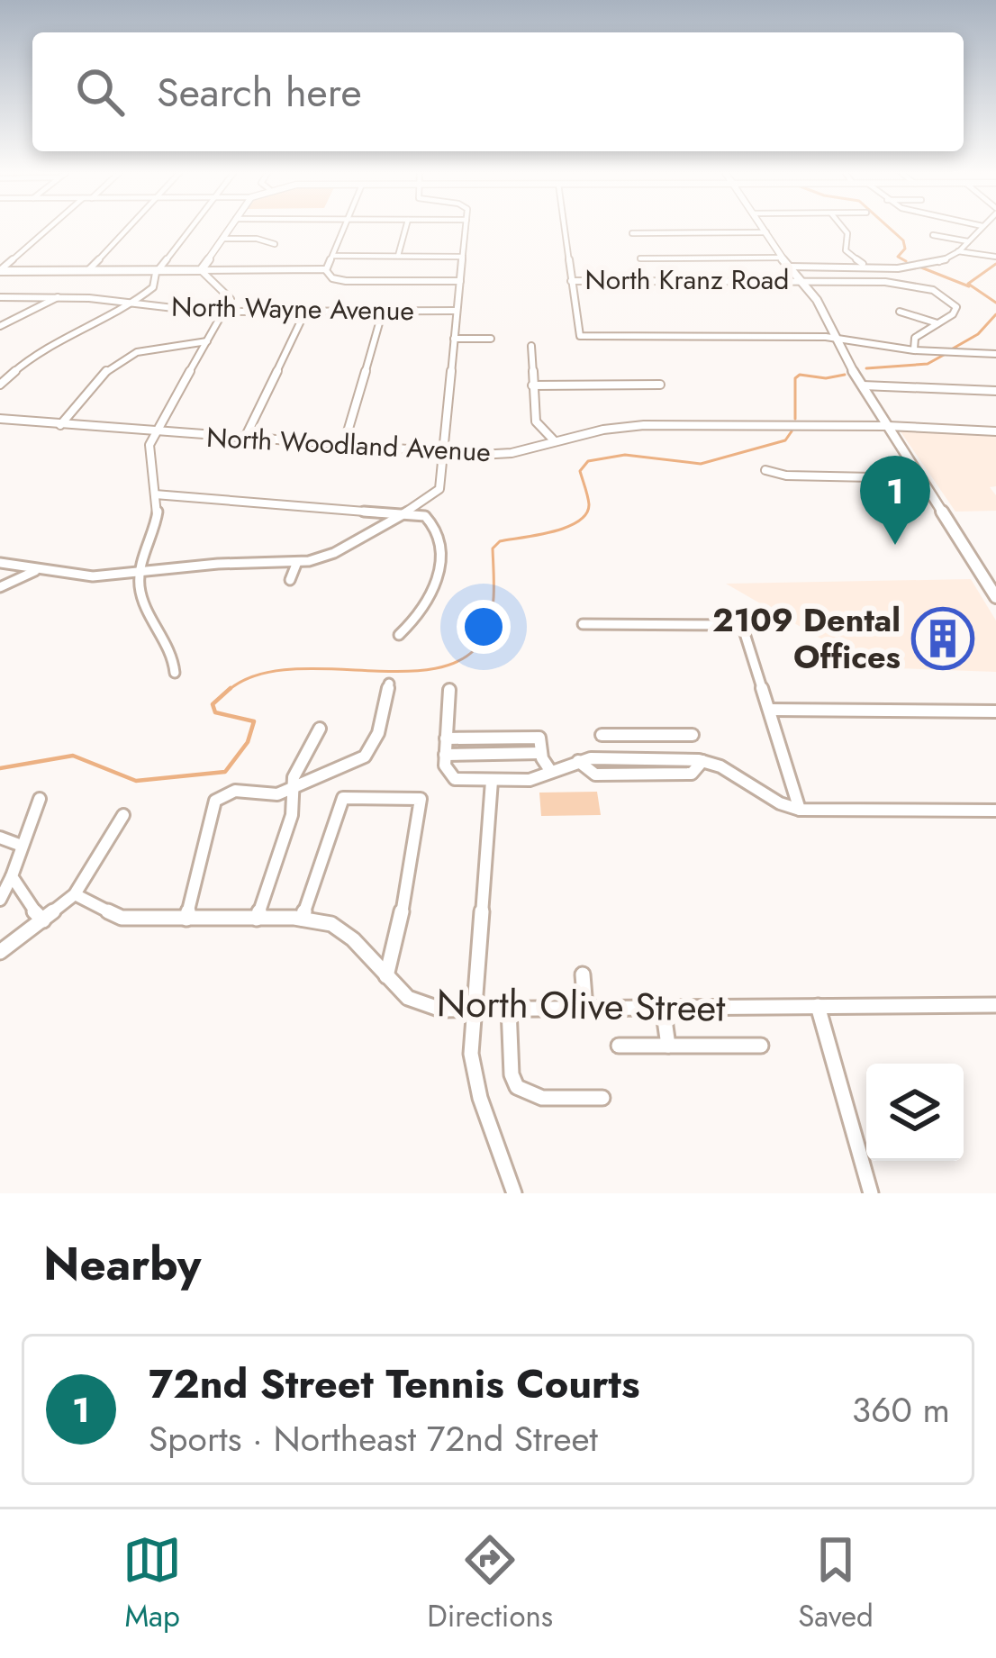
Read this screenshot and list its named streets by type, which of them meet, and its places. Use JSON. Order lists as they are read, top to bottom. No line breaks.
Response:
{"streets":{"street":["North Kranz Road","North Wayne Avenue","North Woodland Avenue","North Olive Street"]},"places":{"building":["2109 Dental Offices"]},"page":{"search":"Search here","pins":"1","heading":"Nearby","list":[{"mark":"1","name":"72nd Street Tennis Courts","note":"Sports · Northeast 72nd Street","value":"360 m"}],"nav":["Map","Directions","Saved"]}}
